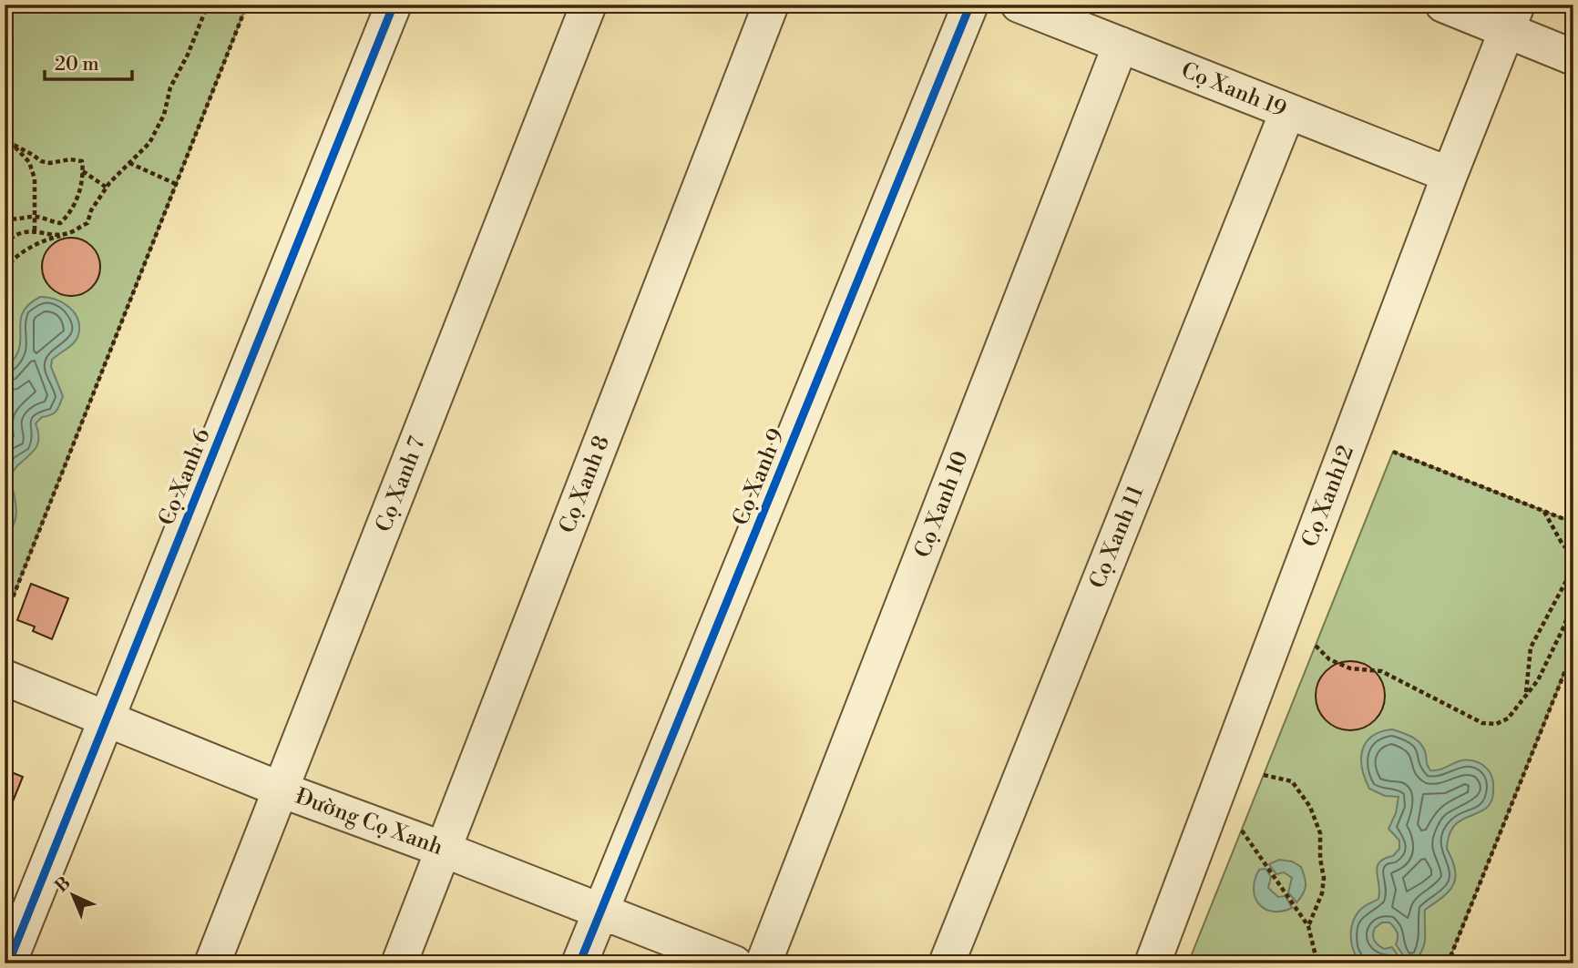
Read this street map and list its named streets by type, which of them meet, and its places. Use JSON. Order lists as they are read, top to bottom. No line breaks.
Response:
{"streets":{"street":["Cọ Xanh 19","Cọ Xanh 6","Cọ Xanh 9","Cọ Xanh 7","Cọ Xanh 8","Cọ Xanh12","Cọ Xanh 10","Cọ Xanh 11","Đường Cọ Xanh"]},"crossings":[["Cọ Xanh 19","Cọ Xanh12"],["Cọ Xanh 19","Cọ Xanh 10"],["Cọ Xanh 19","Cọ Xanh 11"],["Cọ Xanh 6","Đường Cọ Xanh"],["Cọ Xanh 9","Đường Cọ Xanh"],["Cọ Xanh 7","Đường Cọ Xanh"],["Cọ Xanh 8","Đường Cọ Xanh"]],"scale_bar":"20 m","north":"top left"}
